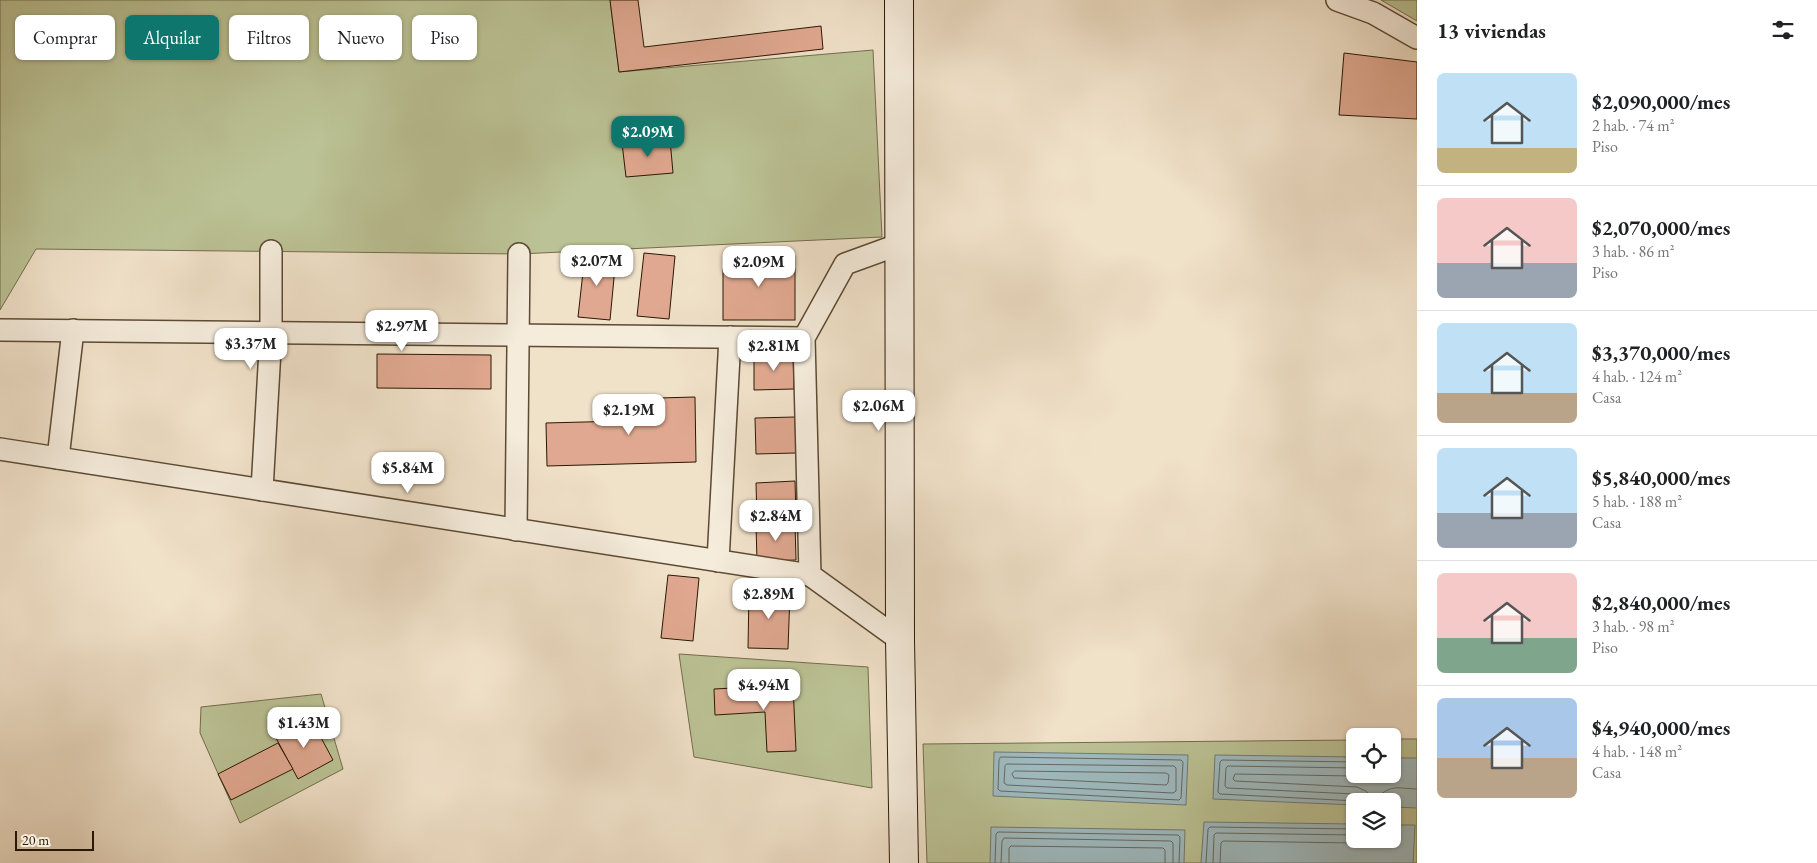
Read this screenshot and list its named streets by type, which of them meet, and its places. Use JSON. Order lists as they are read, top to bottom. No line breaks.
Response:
{"scale_bar":"20 m","page":{"heading":"13 viviendas","chip":["Comprar","Alquilar","Filtros","Nuevo","Piso"],"list":[{"name":"$2,090,000/mes","note":"2 hab. · 74 m² · Piso"},{"name":"$2,070,000/mes","note":"3 hab. · 86 m² · Piso"},{"name":"$3,370,000/mes","note":"4 hab. · 124 m² · Casa"},{"name":"$5,840,000/mes","note":"5 hab. · 188 m² · Casa"},{"name":"$2,840,000/mes","note":"3 hab. · 98 m² · Piso"},{"name":"$4,940,000/mes","note":"4 hab. · 148 m² · Casa"}],"price":["$2.09M","$2.07M","$2.09M","$2.97M","$3.37M","$2.81M","$2.06M","$2.19M","$5.84M","$2.84M","$2.89M","$4.94M","$1.43M"],"scale":"20 m"}}
